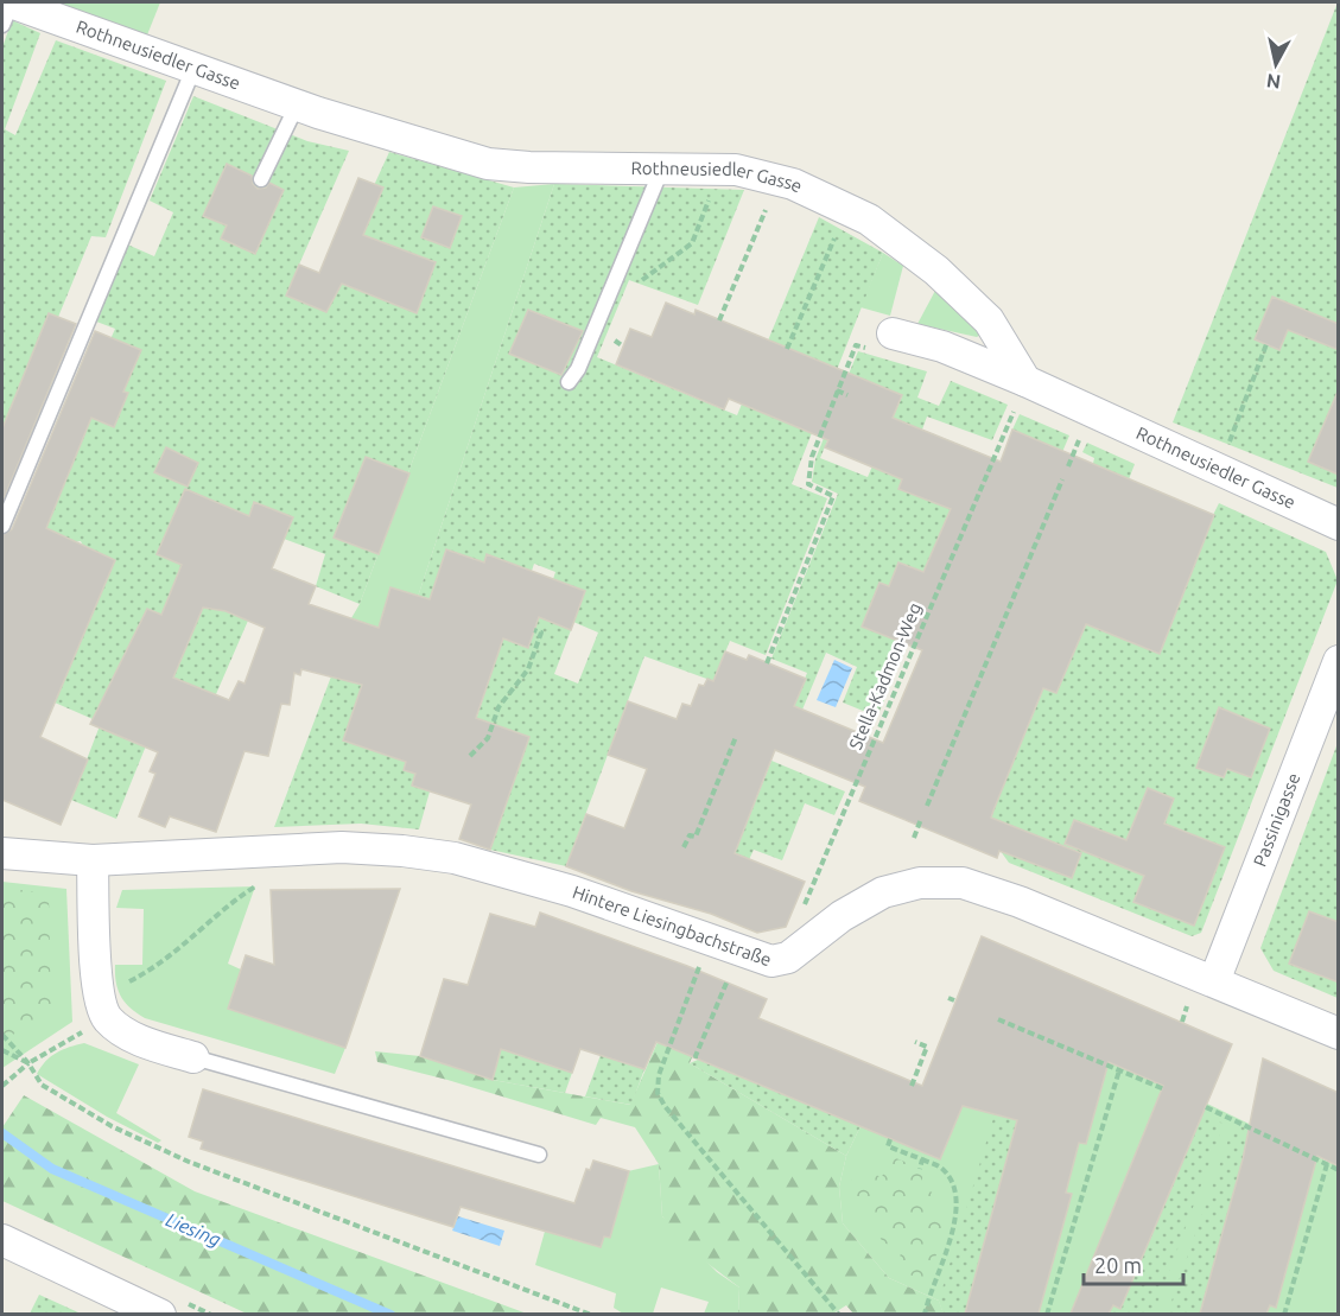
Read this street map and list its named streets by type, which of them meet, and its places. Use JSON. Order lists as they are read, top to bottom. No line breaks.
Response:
{"streets":{"street":["Rothneusiedler Gasse","Passinigasse","Hintere Liesingbachstraße"],"path":["Stella-Kadmon-Weg"]},"crossings":[["Rothneusiedler Gasse","Stella-Kadmon-Weg"],["Passinigasse","Hintere Liesingbachstraße"]],"water":["Liesing"],"scale_bar":"20 m","north":"bottom"}
